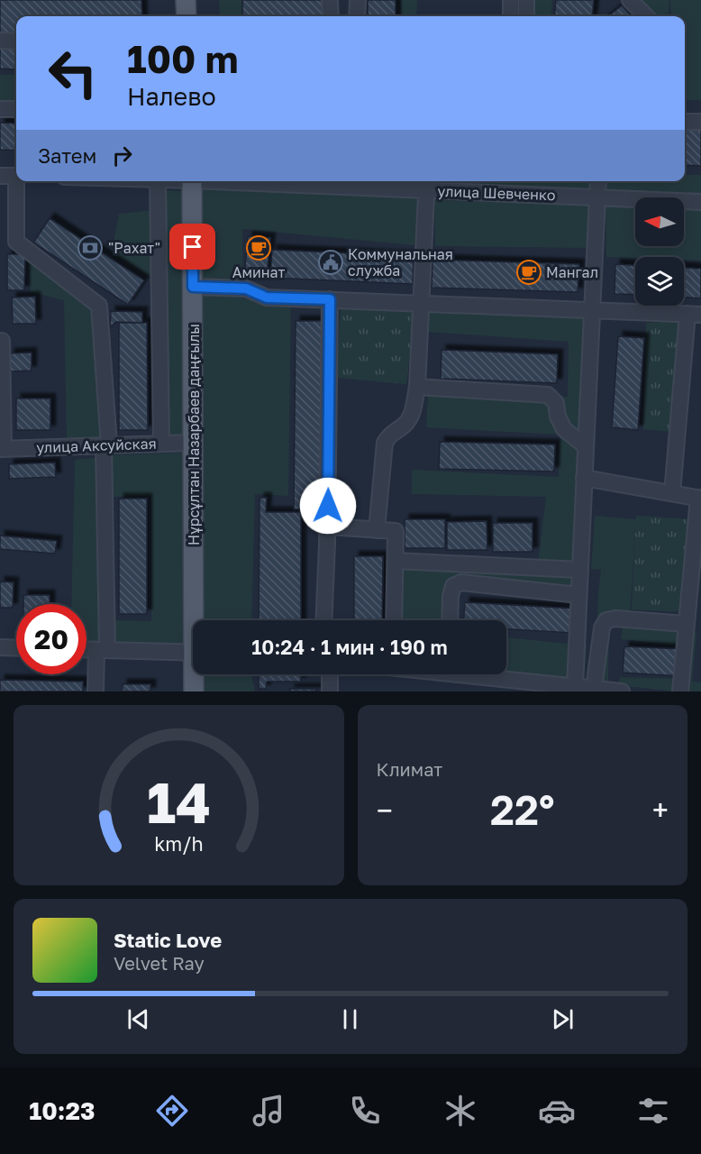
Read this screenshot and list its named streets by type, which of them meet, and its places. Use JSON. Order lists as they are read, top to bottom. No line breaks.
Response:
{"streets":{"main road":["Нұрсұлтан Назарбаев даңғылы"],"street":["улица Шевченко","улица Аксуйская"]},"crossings":[["Нұрсұлтан Назарбаев даңғылы","улица Аксуйская"]],"places":{"bank":["\"Рахат\""],"cafe":["Аминат","Мангал"],"public building":["Коммунальная служба"]},"north":"left","page":{"turn":["100 m","Налево"],"then":"Затем","limit":"20","trip":"10:24 · 1 мин · 190 m","tile":"Климат","heat":["−","22°","+"],"song":["Static Love","Velvet Ray"],"tabs":"10:23","gauge":["14","km/h"]}}
